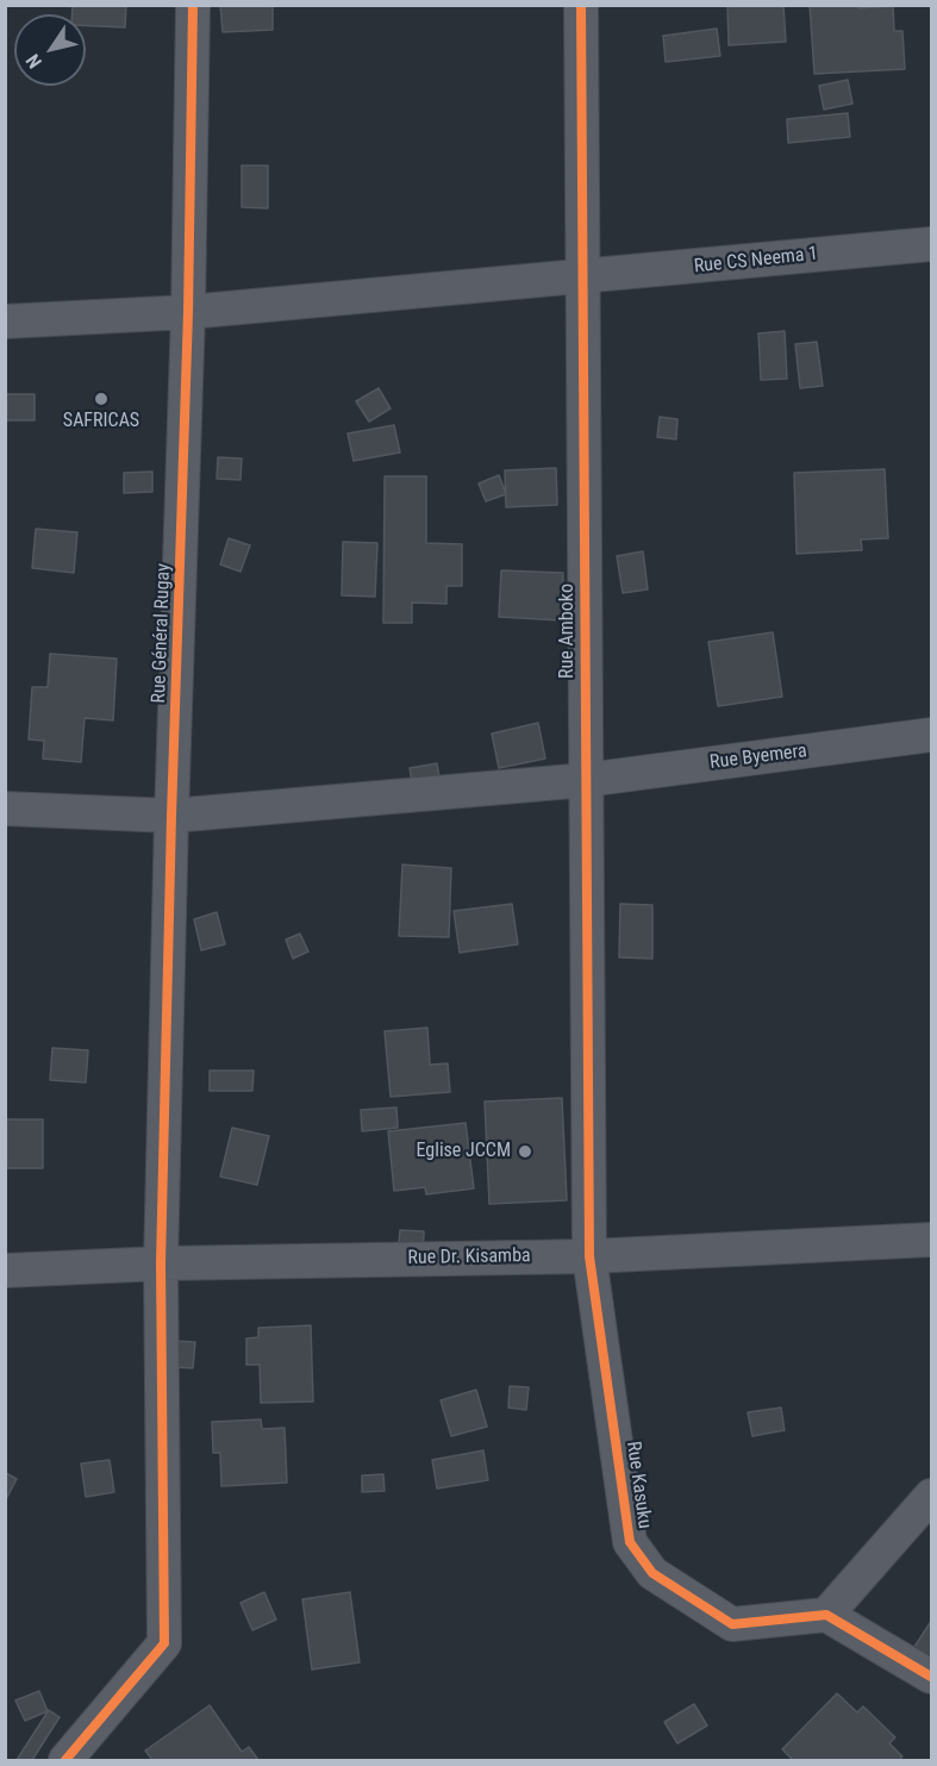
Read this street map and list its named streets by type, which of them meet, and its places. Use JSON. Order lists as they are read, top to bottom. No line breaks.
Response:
{"streets":{"street":["Rue CS Neema 1","Rue Amboko","Rue Général Rugay","Rue Byemera","Rue Dr. Kisamba","Rue Kasuku"]},"crossings":[["Rue CS Neema 1","Rue Amboko"],["Rue CS Neema 1","Rue Général Rugay"],["Rue Amboko","Rue Byemera"],["Rue Amboko","Rue Dr. Kisamba"],["Rue Amboko","Rue Kasuku"],["Rue Général Rugay","Rue Byemera"],["Rue Général Rugay","Rue Dr. Kisamba"],["Rue Dr. Kisamba","Rue Kasuku"]],"places":["SAFRICAS","Eglise JCCM"],"north":"bottom left"}
